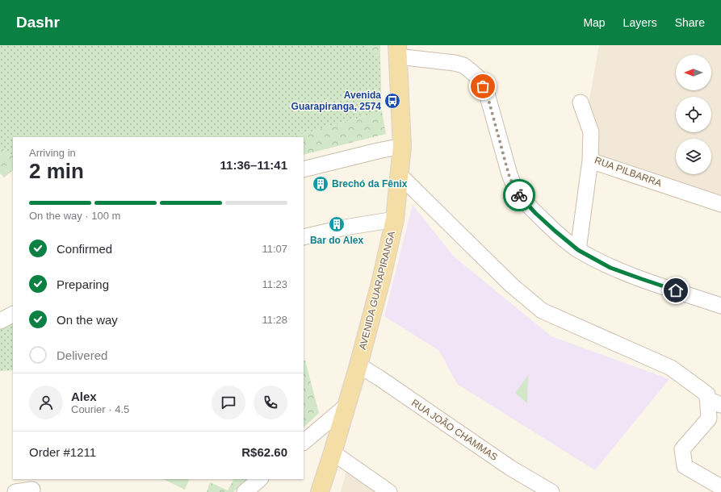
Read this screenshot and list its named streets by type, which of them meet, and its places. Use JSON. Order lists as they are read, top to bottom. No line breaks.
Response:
{"streets":{"main road":["AVENIDA GUARAPIRANGA"],"street":["RUA PILBARRA","RUA JOÃO CHAMMAS"]},"crossings":[["AVENIDA GUARAPIRANGA","RUA JOÃO CHAMMAS"]],"places":{"bus stop":["Avenida Guarapiranga, 2574"],"building":["Brechó da Fênix","Bar do Alex"]},"north":"left","page":{"header":"Dashr","nav":["Map","Layers","Share"],"heading":["2 min","Arriving in","11:36–11:41"],"panel":["Alex","Courier · 4.5","Order #1211","R$62.60"],"bar":"On the way · 100 m","list":[["Confirmed","11:07"],["Preparing","11:23"],["On the way","11:28"],"Delivered"]}}
